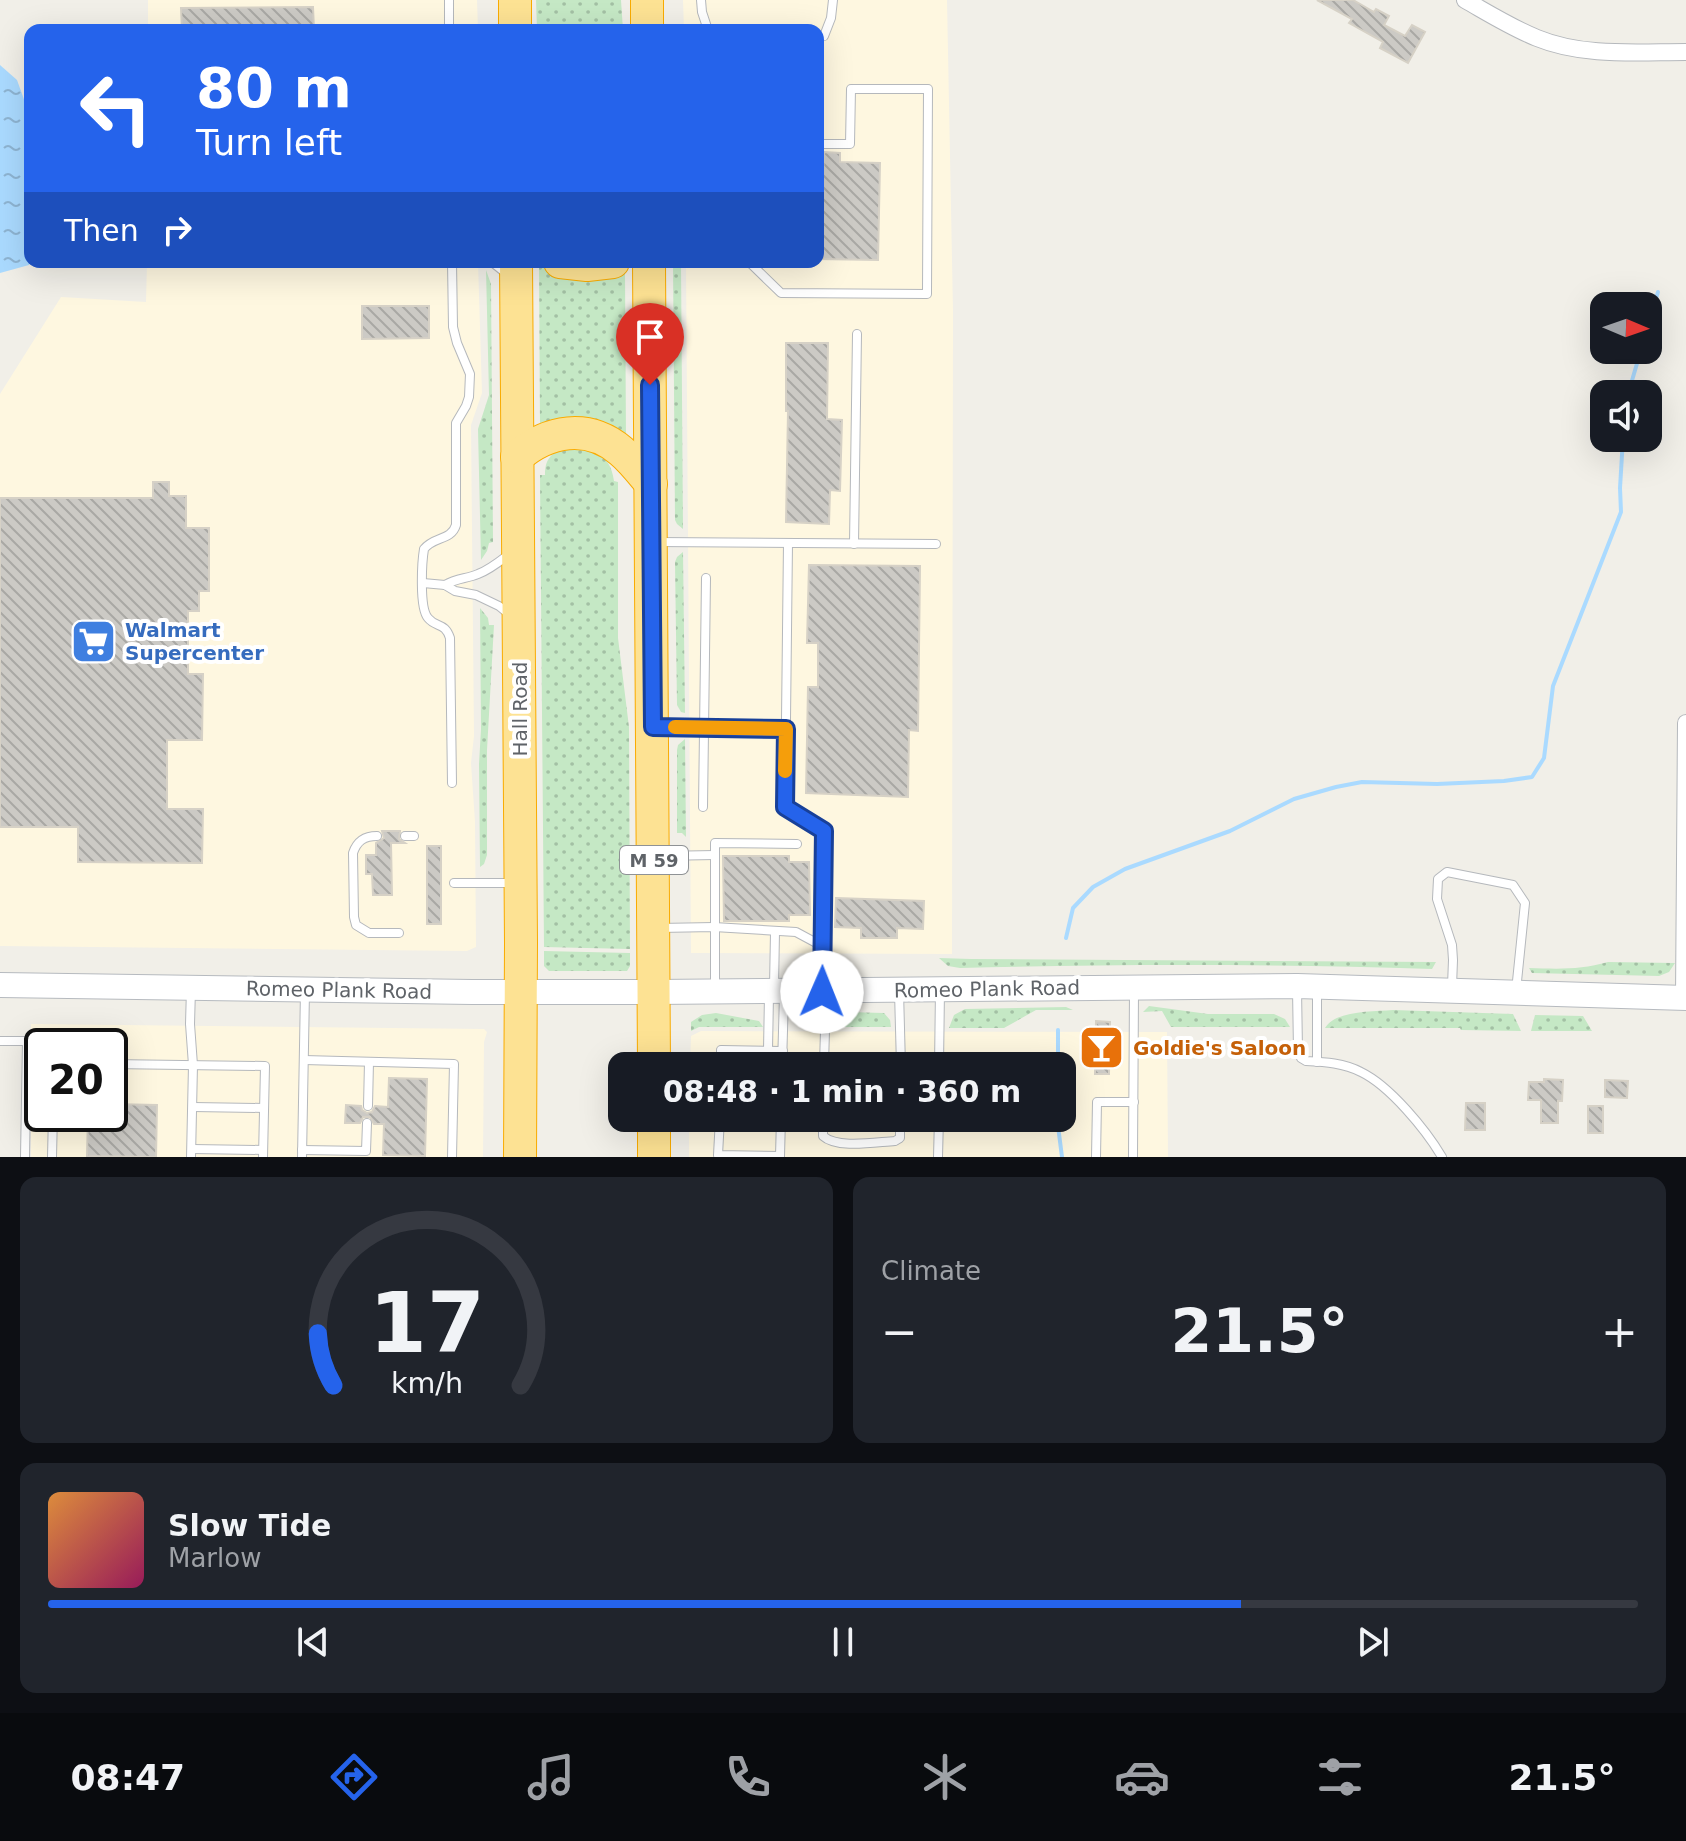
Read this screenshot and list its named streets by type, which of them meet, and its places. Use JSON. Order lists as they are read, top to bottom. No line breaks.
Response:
{"streets":{"highway":["Hall Road","M 59"],"main road":["Romeo Plank Road"]},"crossings":[["Hall Road","Romeo Plank Road"],["M 59","Romeo Plank Road"]],"places":{"supermarket":["Walmart Supercenter"],"bar":["Goldie's Saloon"]},"north":"right","page":{"turn":["80 m","Turn left"],"then":"Then","limit":"20","trip":"08:48 · 1 min · 360 m","tile":"Climate","heat":["−","21.5°","+"],"song":["Slow Tide","Marlow"],"tabs":["08:47","21.5°"],"gauge":["17","km/h"]}}
